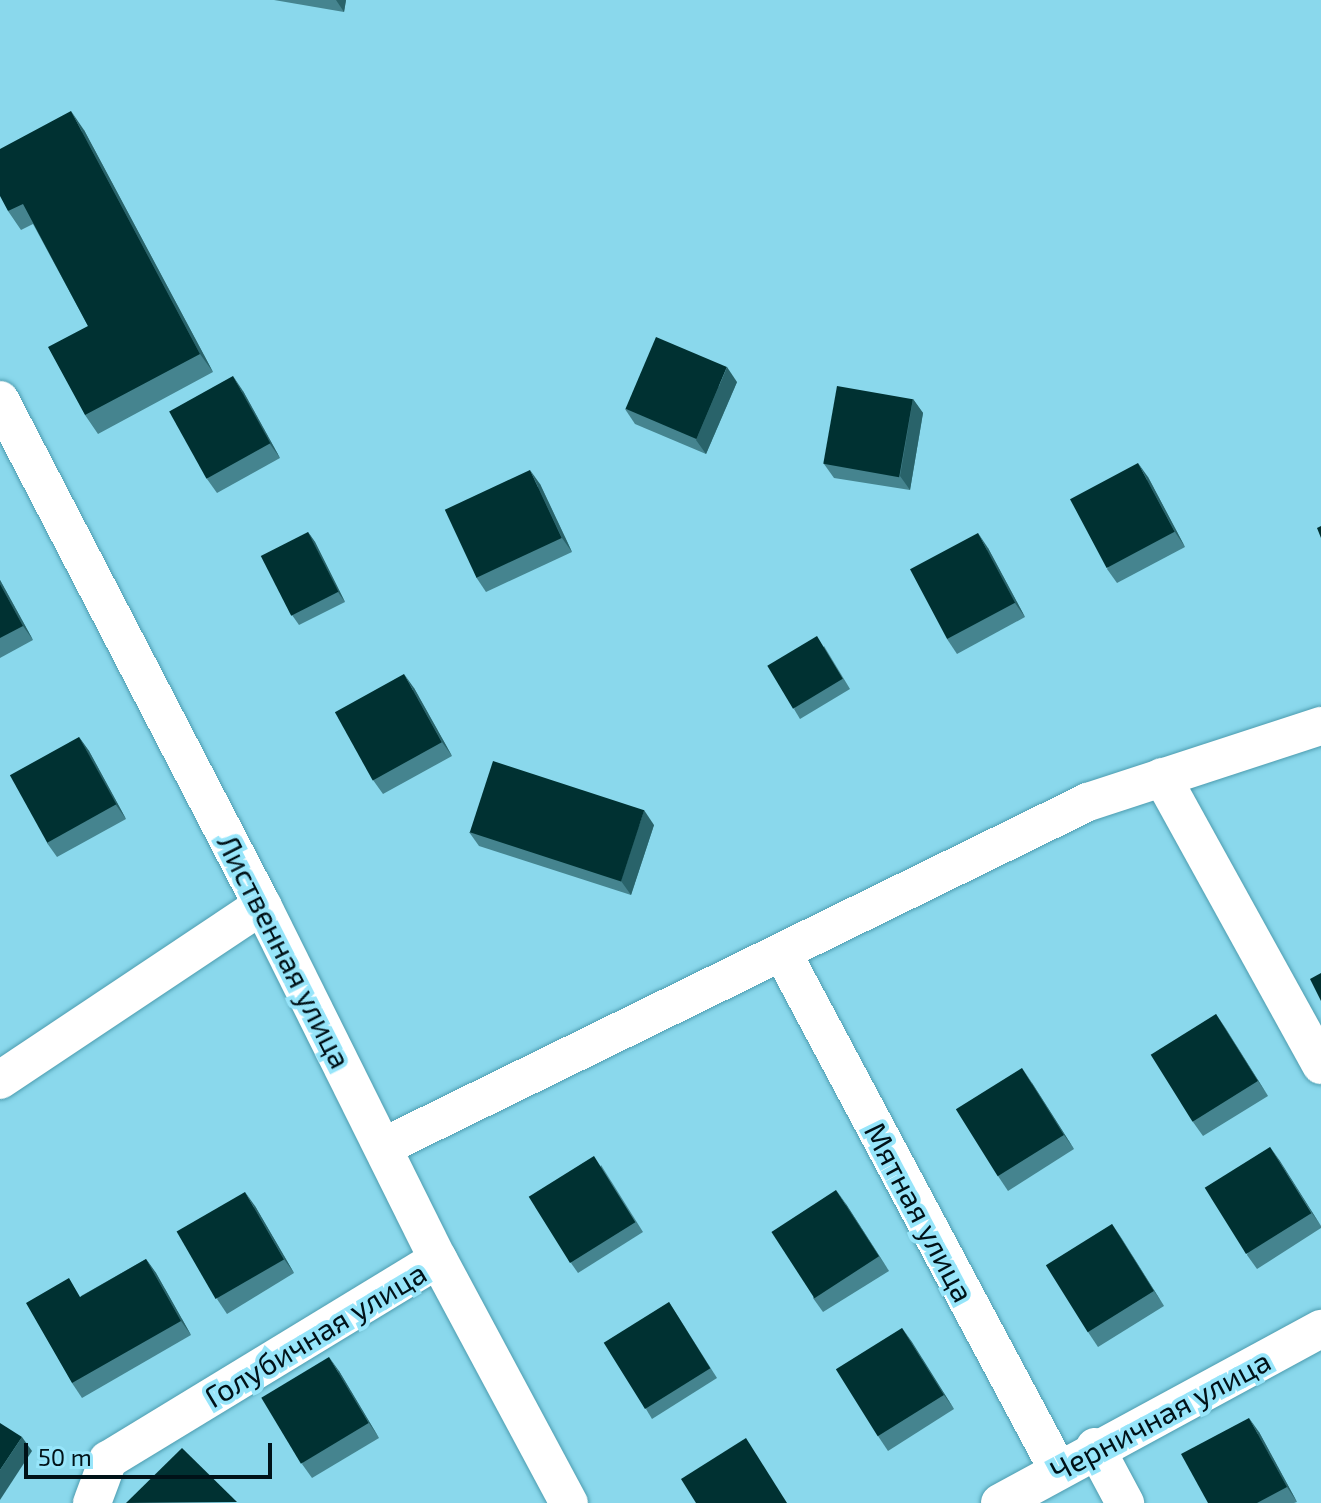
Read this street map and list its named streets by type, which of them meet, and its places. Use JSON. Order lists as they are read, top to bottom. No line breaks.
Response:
{"streets":{"street":["Лиственная улица","Мятная улица","Голубичная улица","Черничная улица"]},"crossings":[["Лиственная улица","Голубичная улица"],["Мятная улица","Черничная улица"]],"scale_bar":"50 m"}
